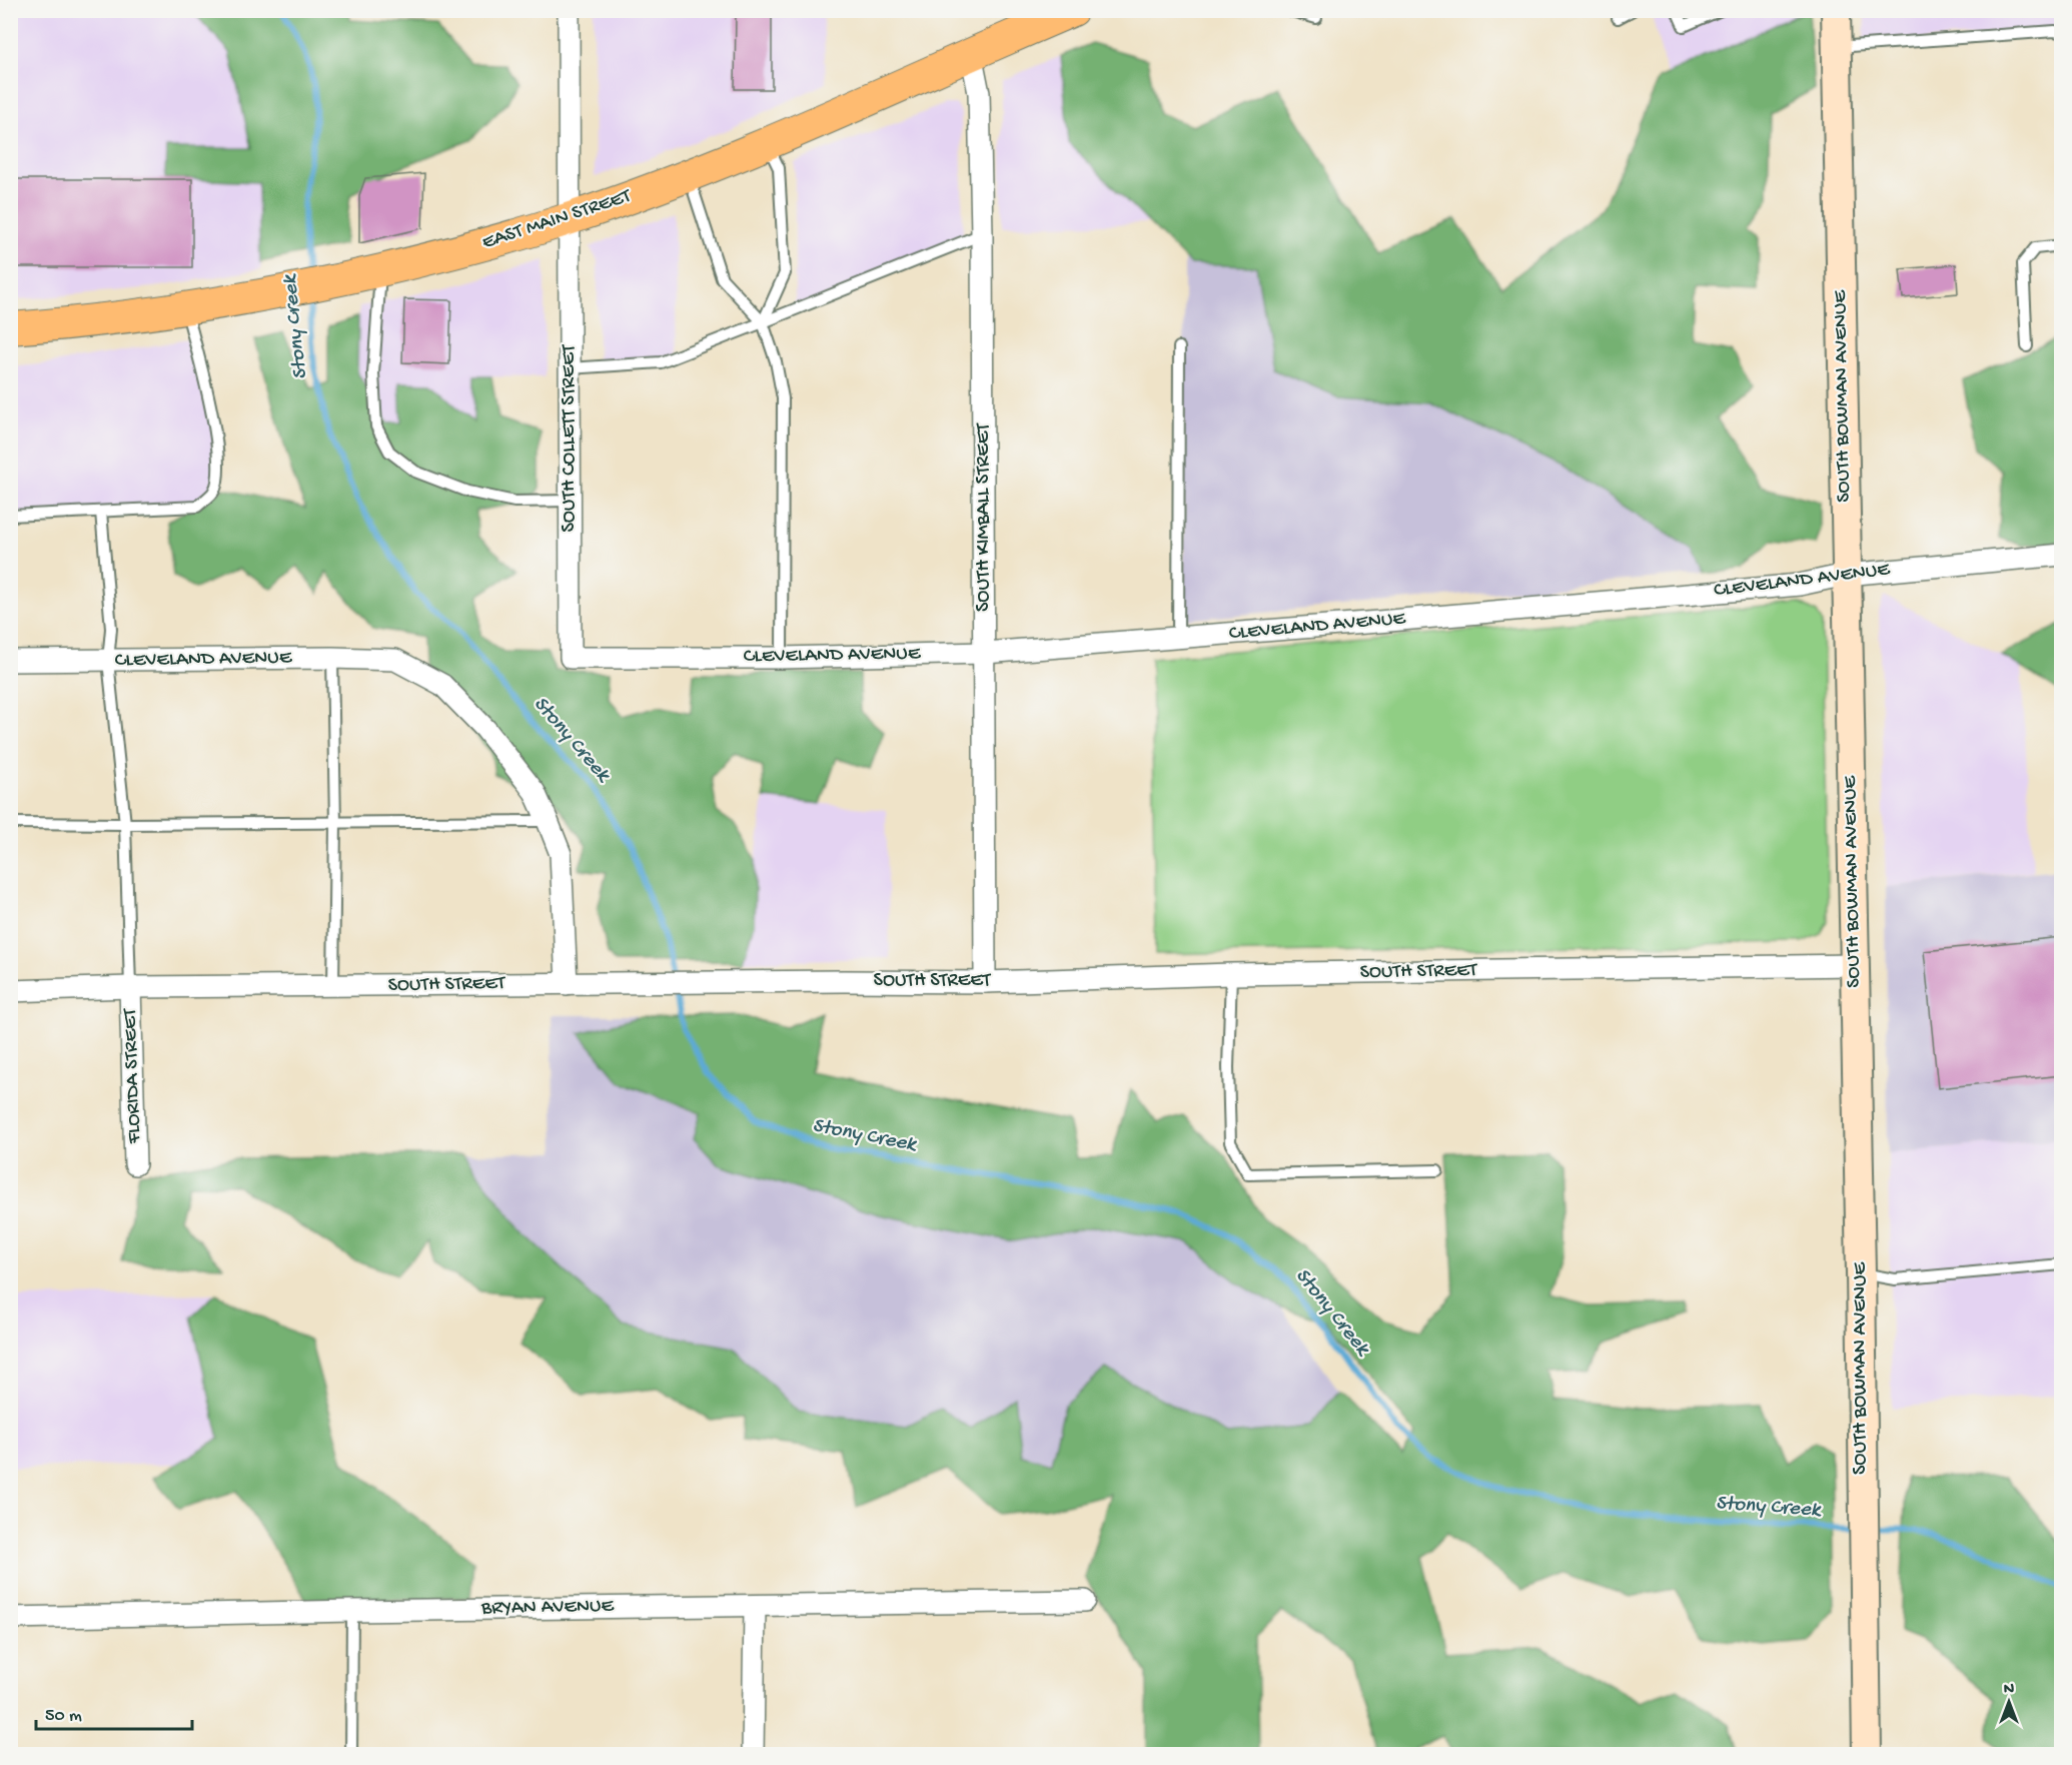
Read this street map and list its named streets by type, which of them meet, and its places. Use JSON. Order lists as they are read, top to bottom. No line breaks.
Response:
{"streets":{"main road":["EAST MAIN STREET","SOUTH BOWMAN AVENUE"],"street":["SOUTH COLLETT STREET","SOUTH KIMBALL STREET","CLEVELAND AVENUE","SOUTH STREET","FLORIDA STREET","BRYAN AVENUE"]},"crossings":[["EAST MAIN STREET","SOUTH COLLETT STREET"],["EAST MAIN STREET","SOUTH KIMBALL STREET"],["SOUTH BOWMAN AVENUE","CLEVELAND AVENUE"],["SOUTH BOWMAN AVENUE","SOUTH STREET"],["SOUTH COLLETT STREET","CLEVELAND AVENUE"],["SOUTH KIMBALL STREET","CLEVELAND AVENUE"],["SOUTH KIMBALL STREET","SOUTH STREET"],["SOUTH STREET","FLORIDA STREET"]],"water":["Stony Creek"],"scale_bar":"50 m","north":"top"}
